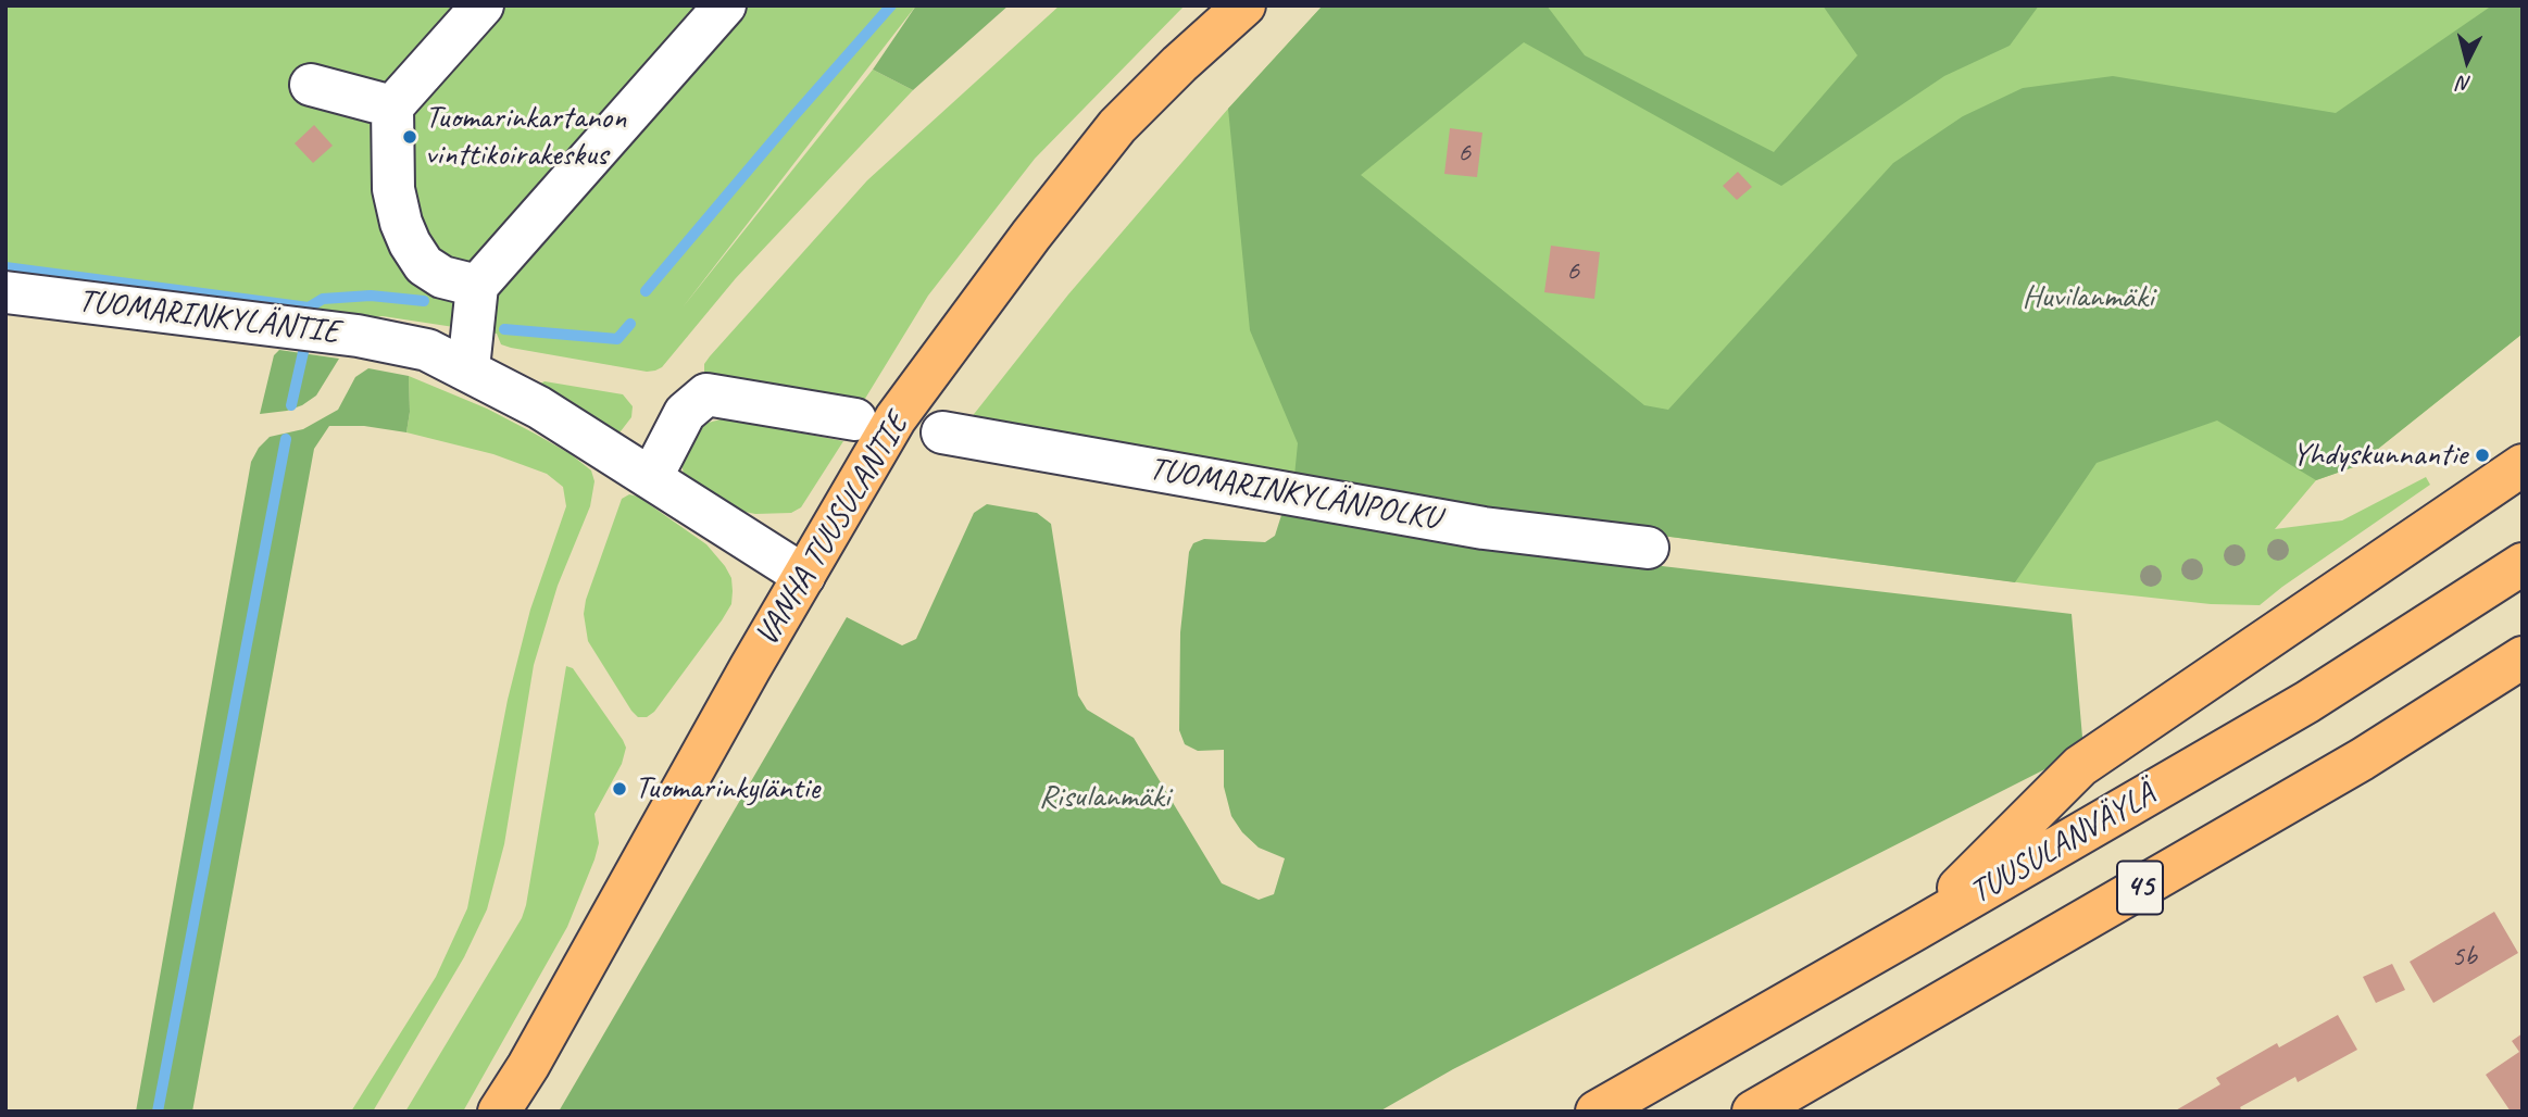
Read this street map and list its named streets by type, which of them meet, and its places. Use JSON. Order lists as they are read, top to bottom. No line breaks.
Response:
{"streets":{"main road":["VANHA TUUSULANTIE","TUUSULANVÄYLÄ","45"],"street":["TUOMARINKYLÄNTIE","TUOMARINKYLÄNPOLKU"]},"crossings":[["TUOMARINKYLÄNTIE","VANHA TUUSULANTIE"]],"parks":["Huvilanmäki","Risulanmäki"],"places":["Tuomarinkartanon vinttikoirakeskus","Yhdyskunnantie","Tuomarinkyläntie"],"house_numbers":["6","6","5b"],"north":"bottom"}
